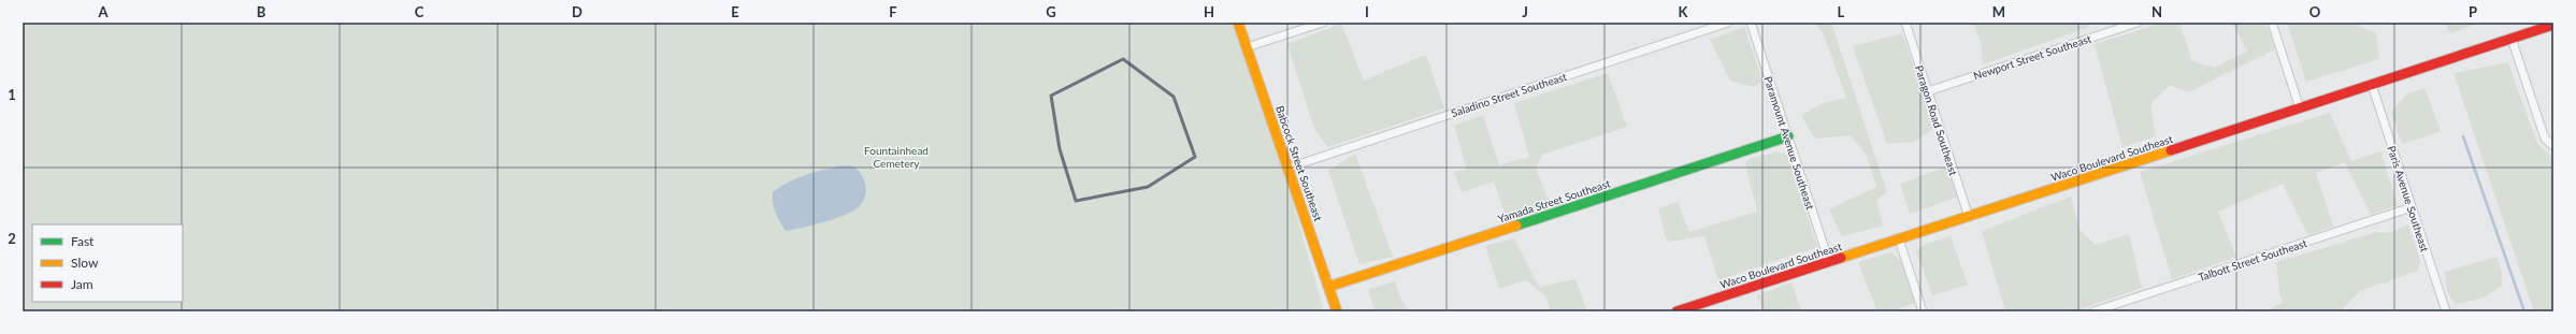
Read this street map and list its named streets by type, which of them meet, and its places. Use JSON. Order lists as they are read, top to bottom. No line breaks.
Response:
{"streets":{"street":["Newport Street Southeast","Saladino Street Southeast","Paragon Road Southeast","Paramount Avenue Southeast","Waco Boulevard Southeast","Babcock Street Southeast","Paris Avenue Southeast","Yamada Street Southeast","Talbott Street Southeast"]},"crossings":[["Newport Street Southeast","Paragon Road Southeast"],["Saladino Street Southeast","Babcock Street Southeast"],["Paragon Road Southeast","Waco Boulevard Southeast"],["Paramount Avenue Southeast","Waco Boulevard Southeast"],["Paramount Avenue Southeast","Yamada Street Southeast"],["Waco Boulevard Southeast","Paris Avenue Southeast"],["Babcock Street Southeast","Yamada Street Southeast"],["Paris Avenue Southeast","Talbott Street Southeast"]],"parks":["Fountainhead Cemetery"],"legend":["Fast","Slow","Jam"],"grid":{"columns":["A","B","C","D","E","F","G","H","I","J","K","L","M","N","O","P"],"rows":["1","2"]}}
